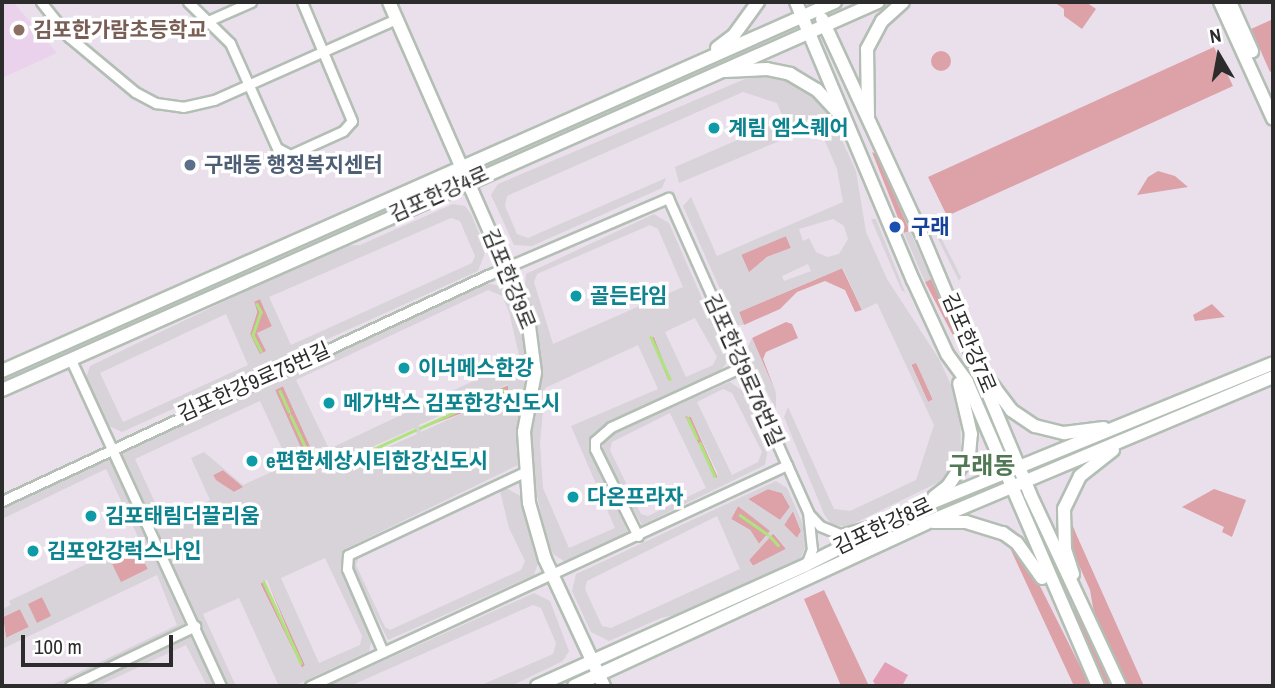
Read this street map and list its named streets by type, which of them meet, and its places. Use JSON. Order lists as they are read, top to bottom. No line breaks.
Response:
{"streets":{"street":["김포한강4로","김포한강9로","김포한강7로","김포한강9로76번길","김포한강9로75번길","김포한강8로"]},"crossings":[["김포한강4로","김포한강9로"],["김포한강4로","김포한강7로"],["김포한강9로","김포한강9로76번길"],["김포한강9로","김포한강9로75번길"],["김포한강9로","김포한강8로"],["김포한강7로","김포한강8로"],["김포한강9로76번길","김포한강9로75번길"]],"districts":["구래동"],"places":["김포한가람초등학교","계림 엠스퀘어","구래동 행정복지센터","구래","골든타임","이너메스한강","메가박스 김포한강신도시","e편한세상시티한강신도시","다온프라자","김포태림더끌리움","김포안강럭스나인"],"scale_bar":"100 m","north":"top"}
